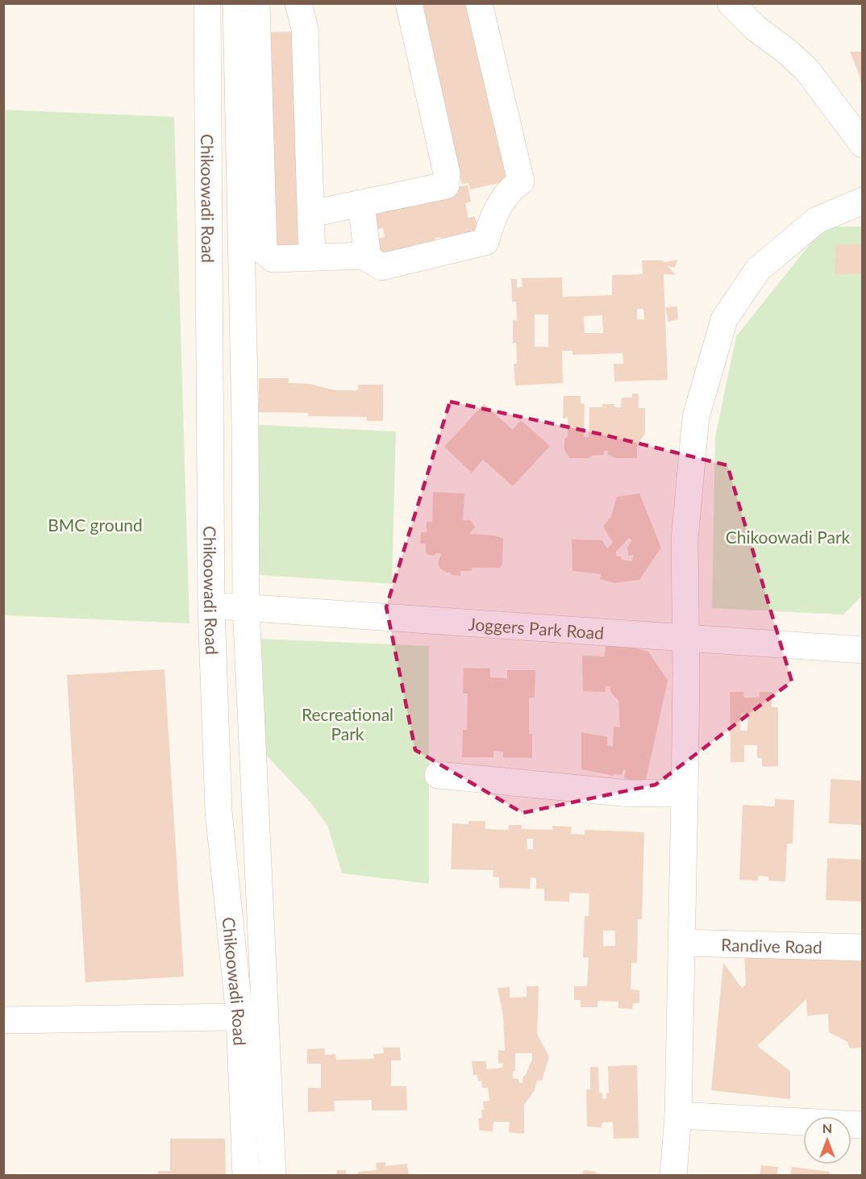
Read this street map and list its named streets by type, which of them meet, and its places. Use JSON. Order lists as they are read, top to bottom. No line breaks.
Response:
{"streets":{"street":["Chikoowadi Road","Joggers Park Road","Randive Road"]},"crossings":[["Chikoowadi Road","Joggers Park Road"]],"parks":["BMC ground","Chikoowadi Park","Recreational Park"],"north":"top"}
